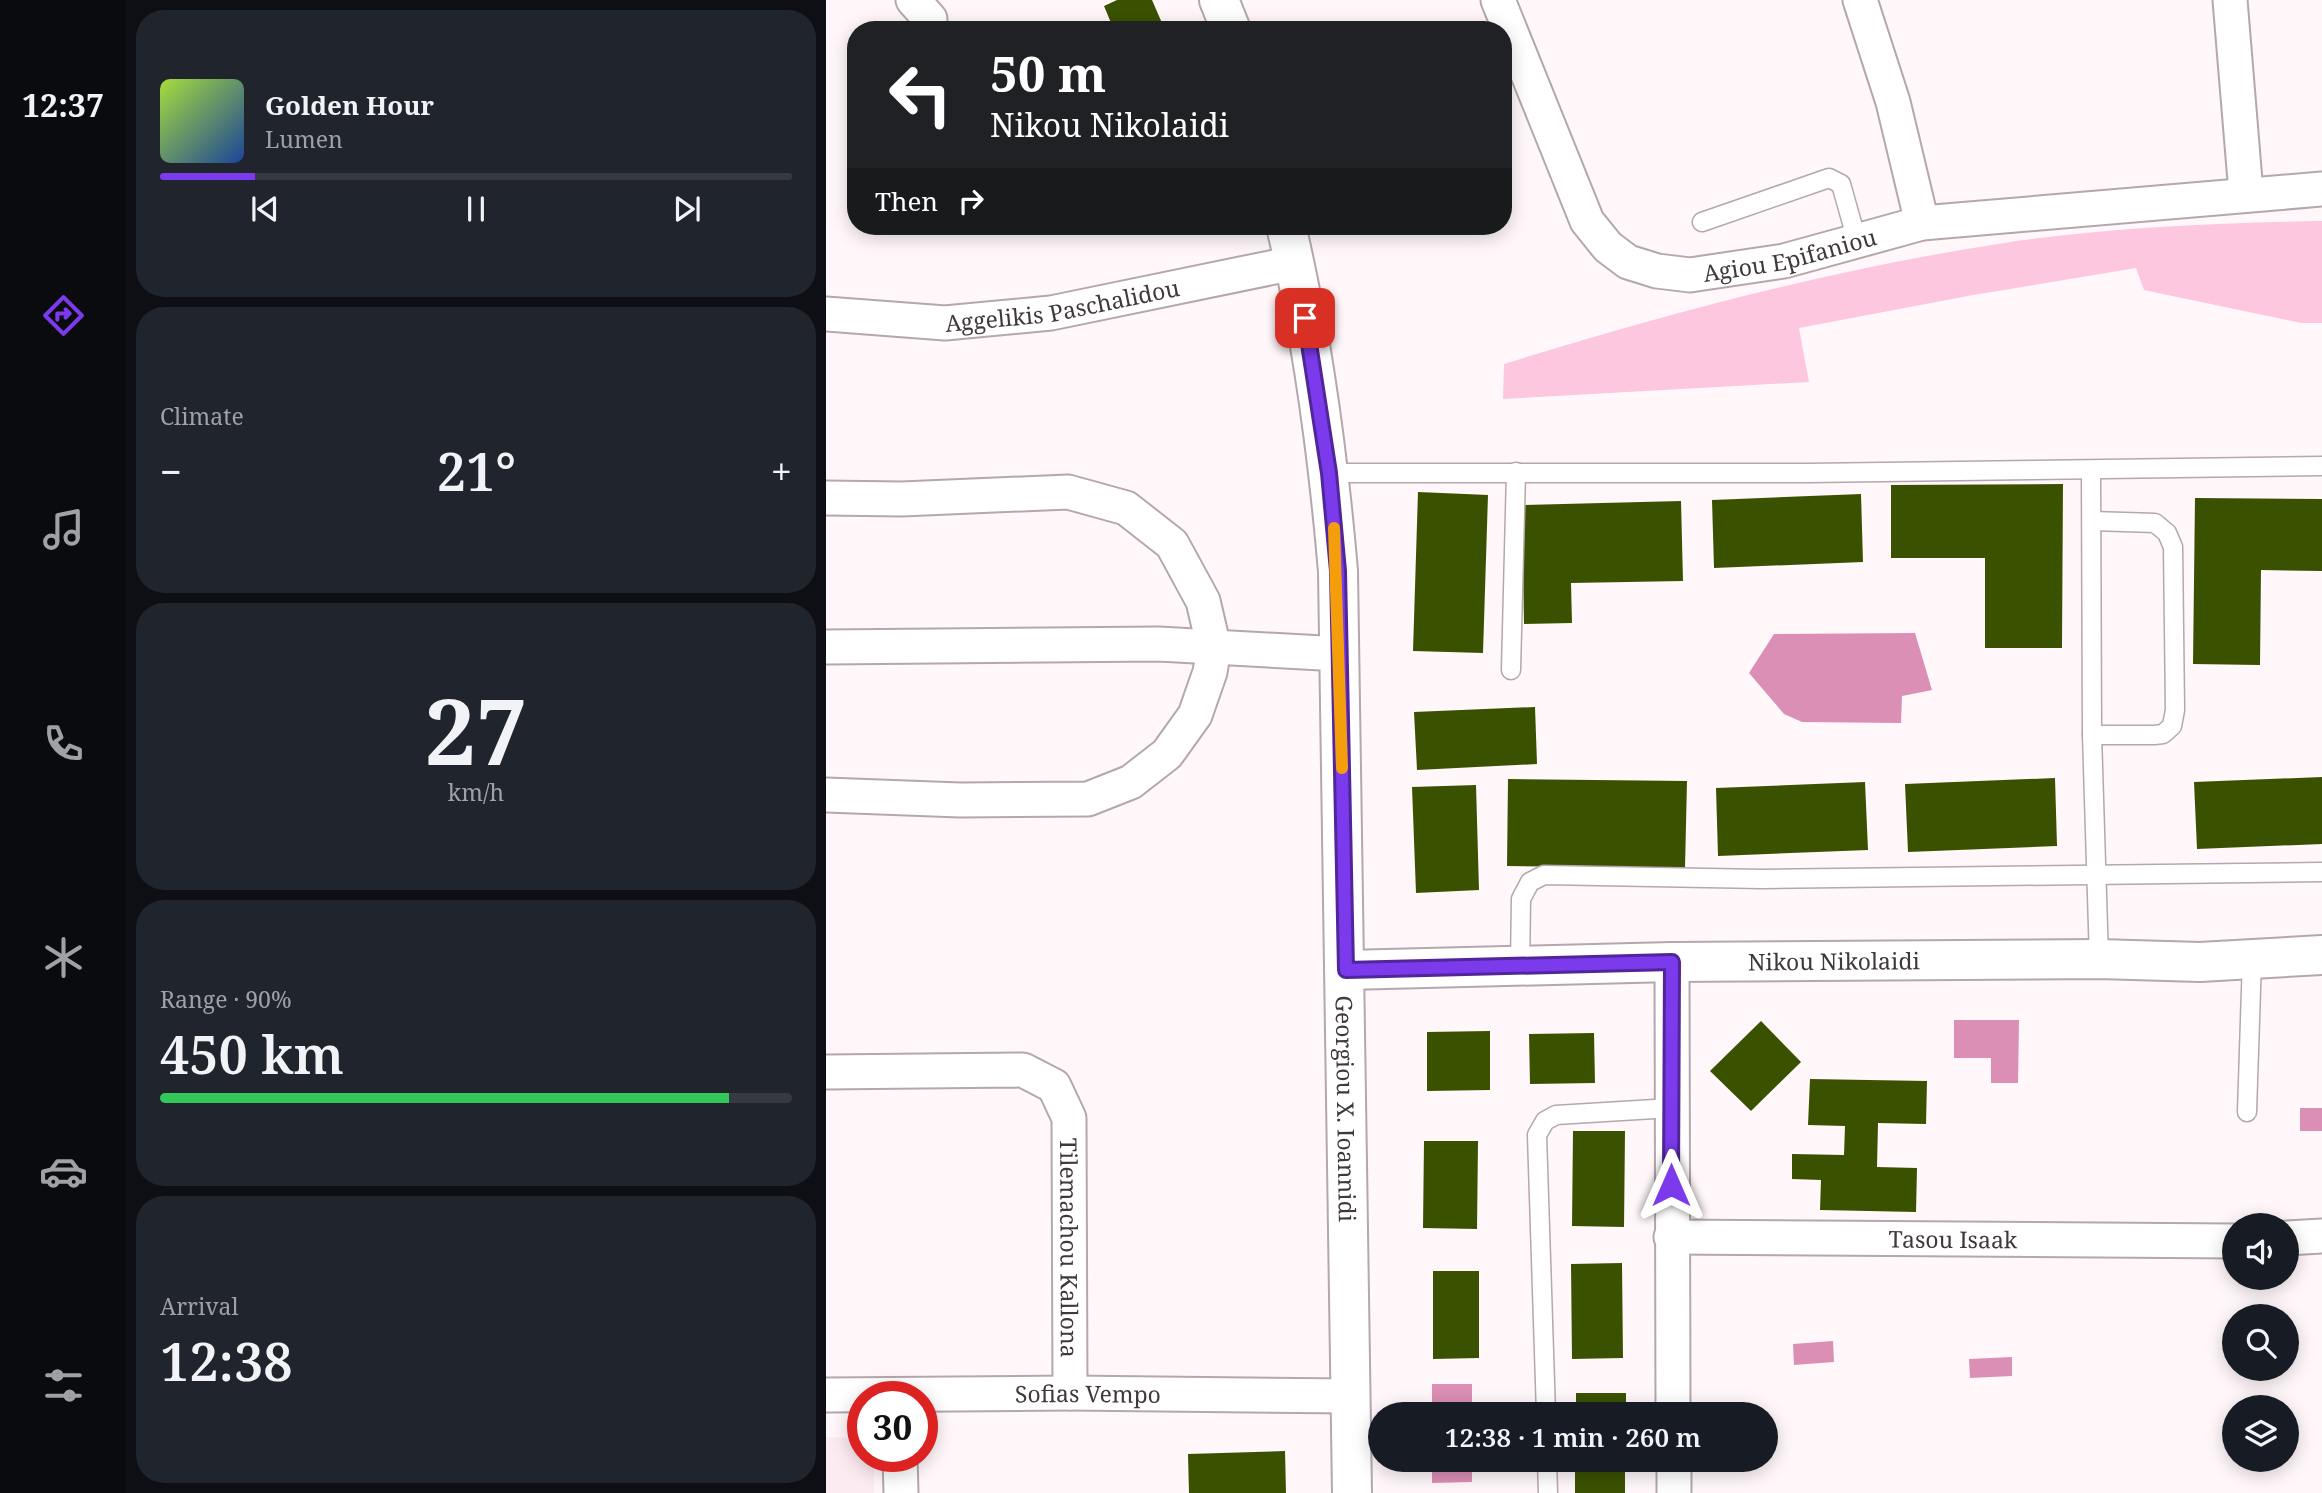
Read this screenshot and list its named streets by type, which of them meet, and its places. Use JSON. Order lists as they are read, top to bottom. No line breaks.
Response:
{"streets":{"street":["Agiou Epifaniou","Aggelikis Paschalidou","Nikou Nikolaidi","Georgiou X. Ioannidi","Tasou Isaak","Tilemachou Kallona","Sofias Vempo"]},"crossings":[["Aggelikis Paschalidou","Georgiou X. Ioannidi"],["Nikou Nikolaidi","Georgiou X. Ioannidi"],["Georgiou X. Ioannidi","Sofias Vempo"],["Tilemachou Kallona","Sofias Vempo"]],"page":{"tabs":"12:37","turn":["50 m","Nikou Nikolaidi"],"song":["Golden Hour","Lumen"],"then":"Then","tile":["Climate",["27","km/h"],["Range · 90%","450 km"],["Arrival","12:38"]],"heat":["−","21°","+"],"limit":"30","trip":"12:38 · 1 min · 260 m"}}
